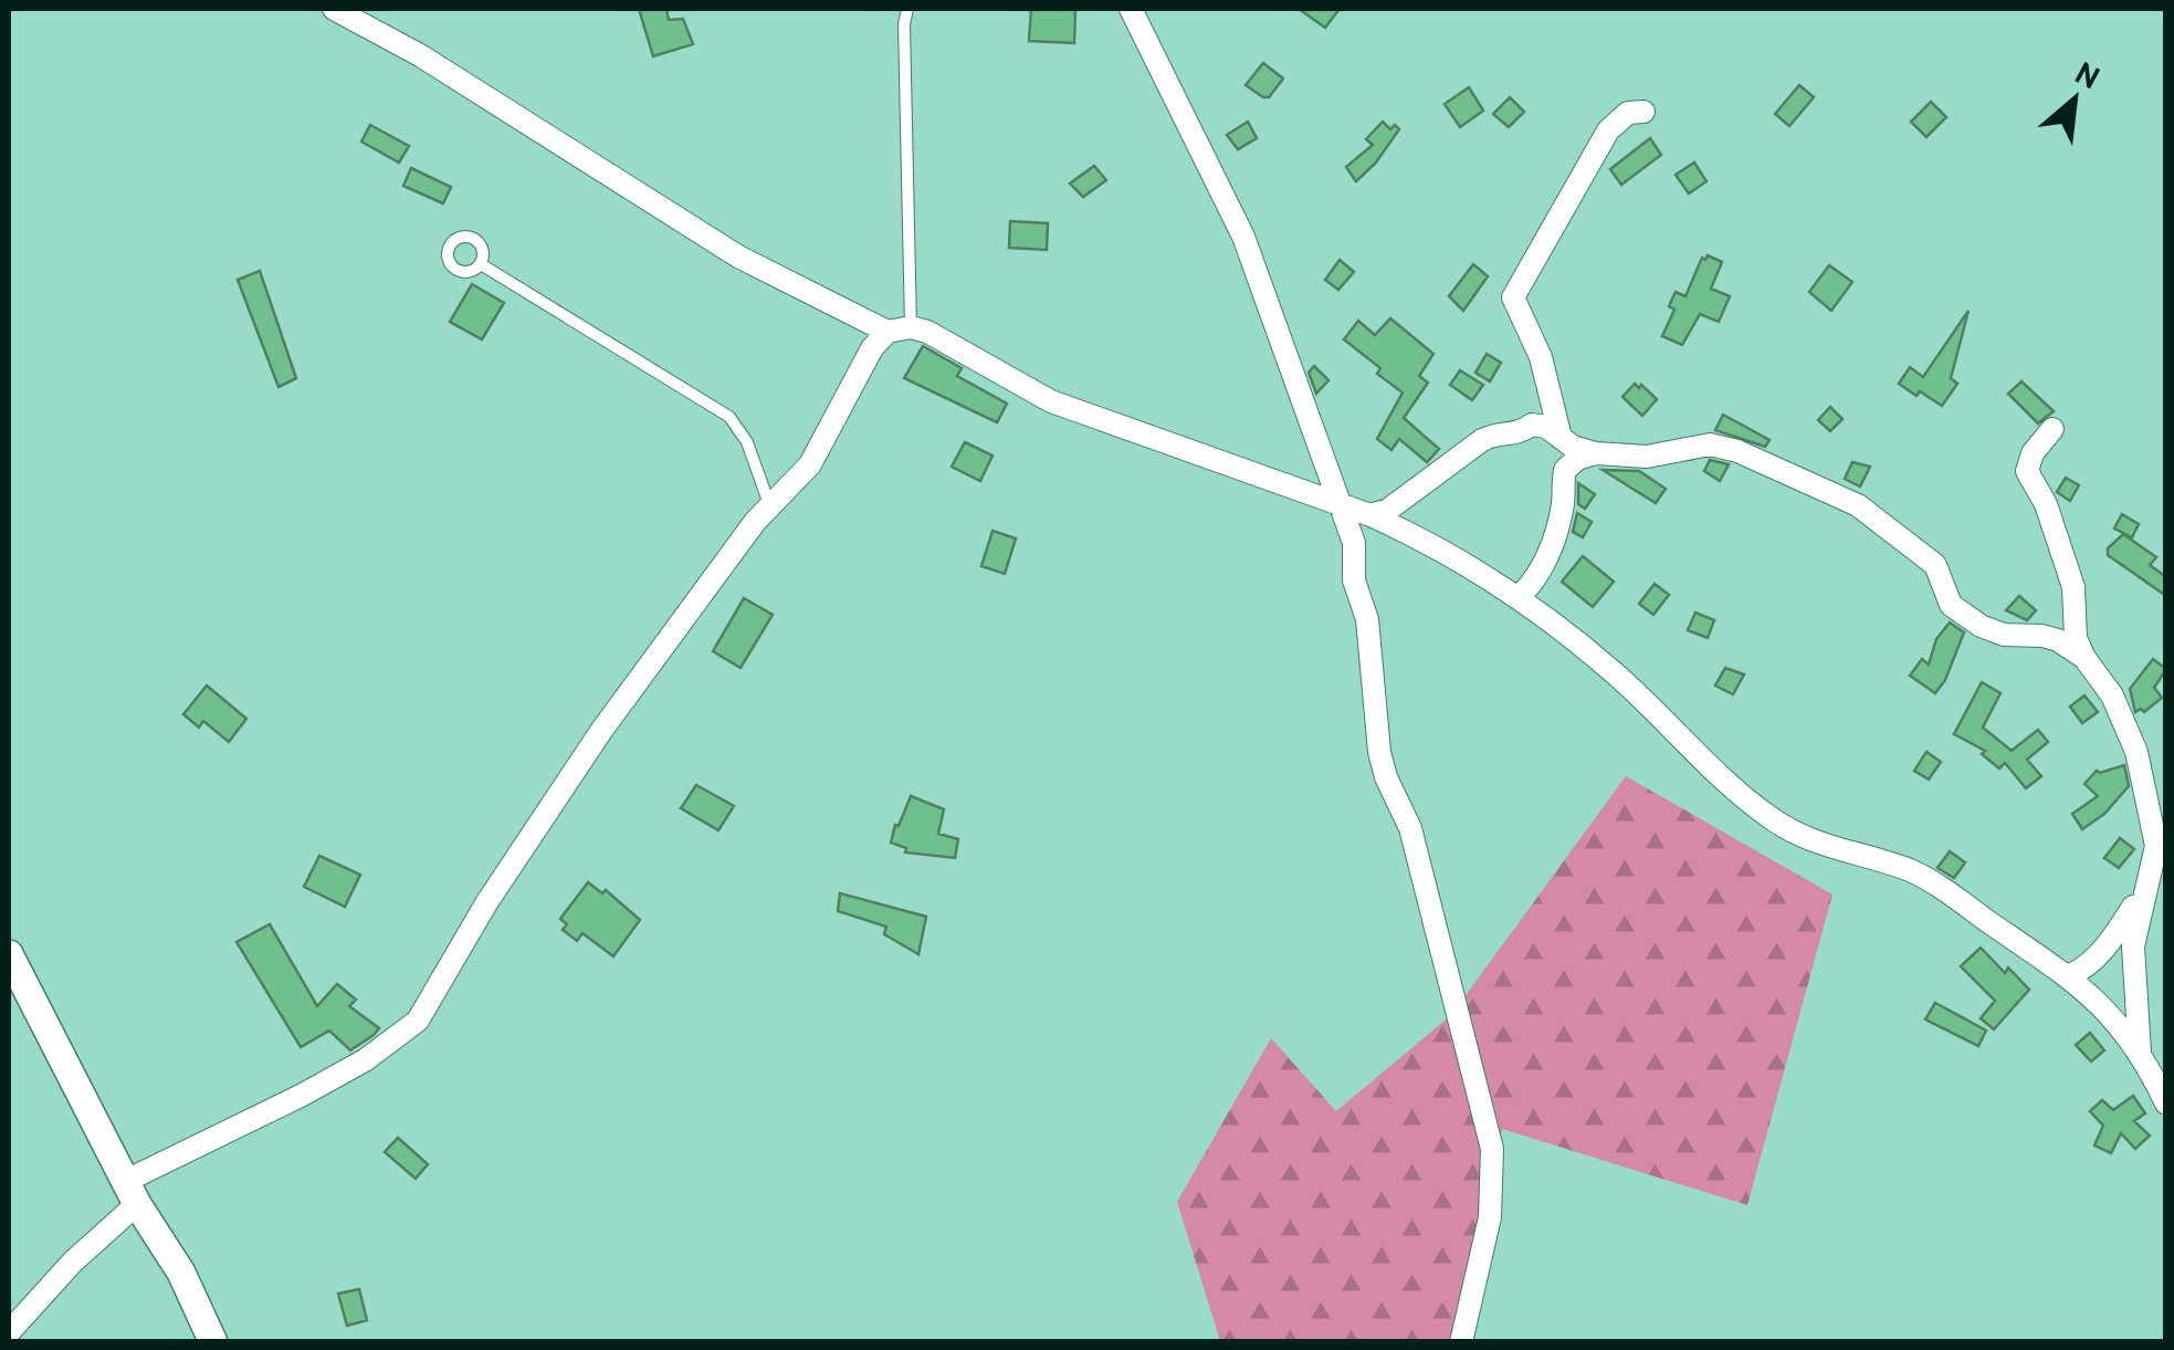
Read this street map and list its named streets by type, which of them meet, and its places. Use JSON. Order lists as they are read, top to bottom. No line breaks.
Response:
{"north":"top right"}
